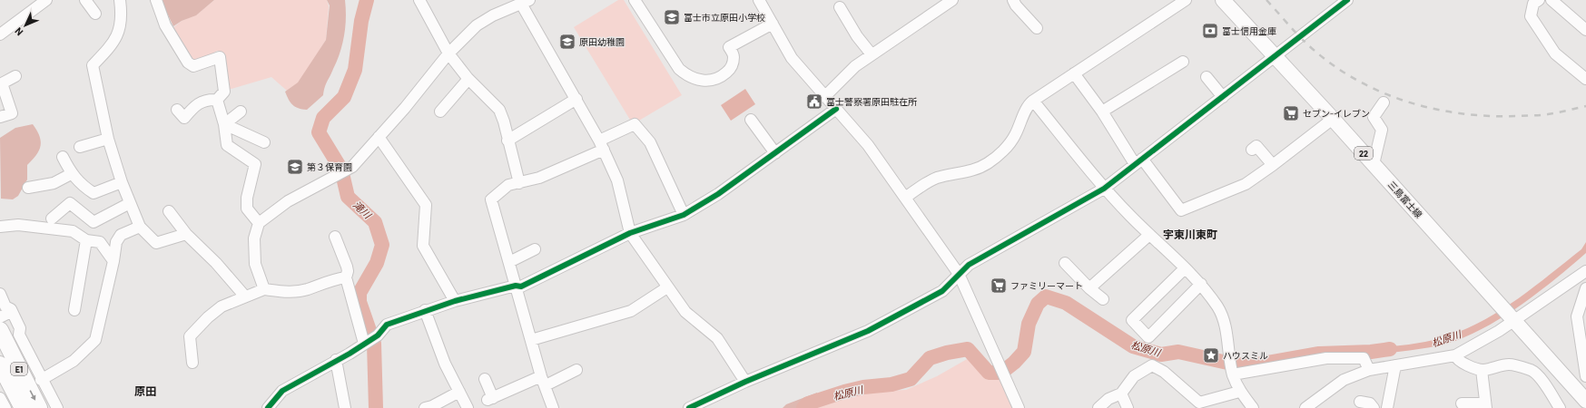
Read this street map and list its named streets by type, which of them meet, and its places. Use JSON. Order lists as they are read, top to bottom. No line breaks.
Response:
{"streets":{"highway":["E1"],"main road":["22","三島富士線"]},"districts":["宇東川東町","原田"],"water":["滝川","松原川"],"places":{"school or university":["富士市立原田小学校","原田幼稚園","第３保育園"],"bank":["富士信用金庫"],"public building":["富士警察署原田駐在所"],"supermarket":["セブン-イレブン","ファミリーマート"],"place":["ハウスミル"]},"north":"bottom left"}
